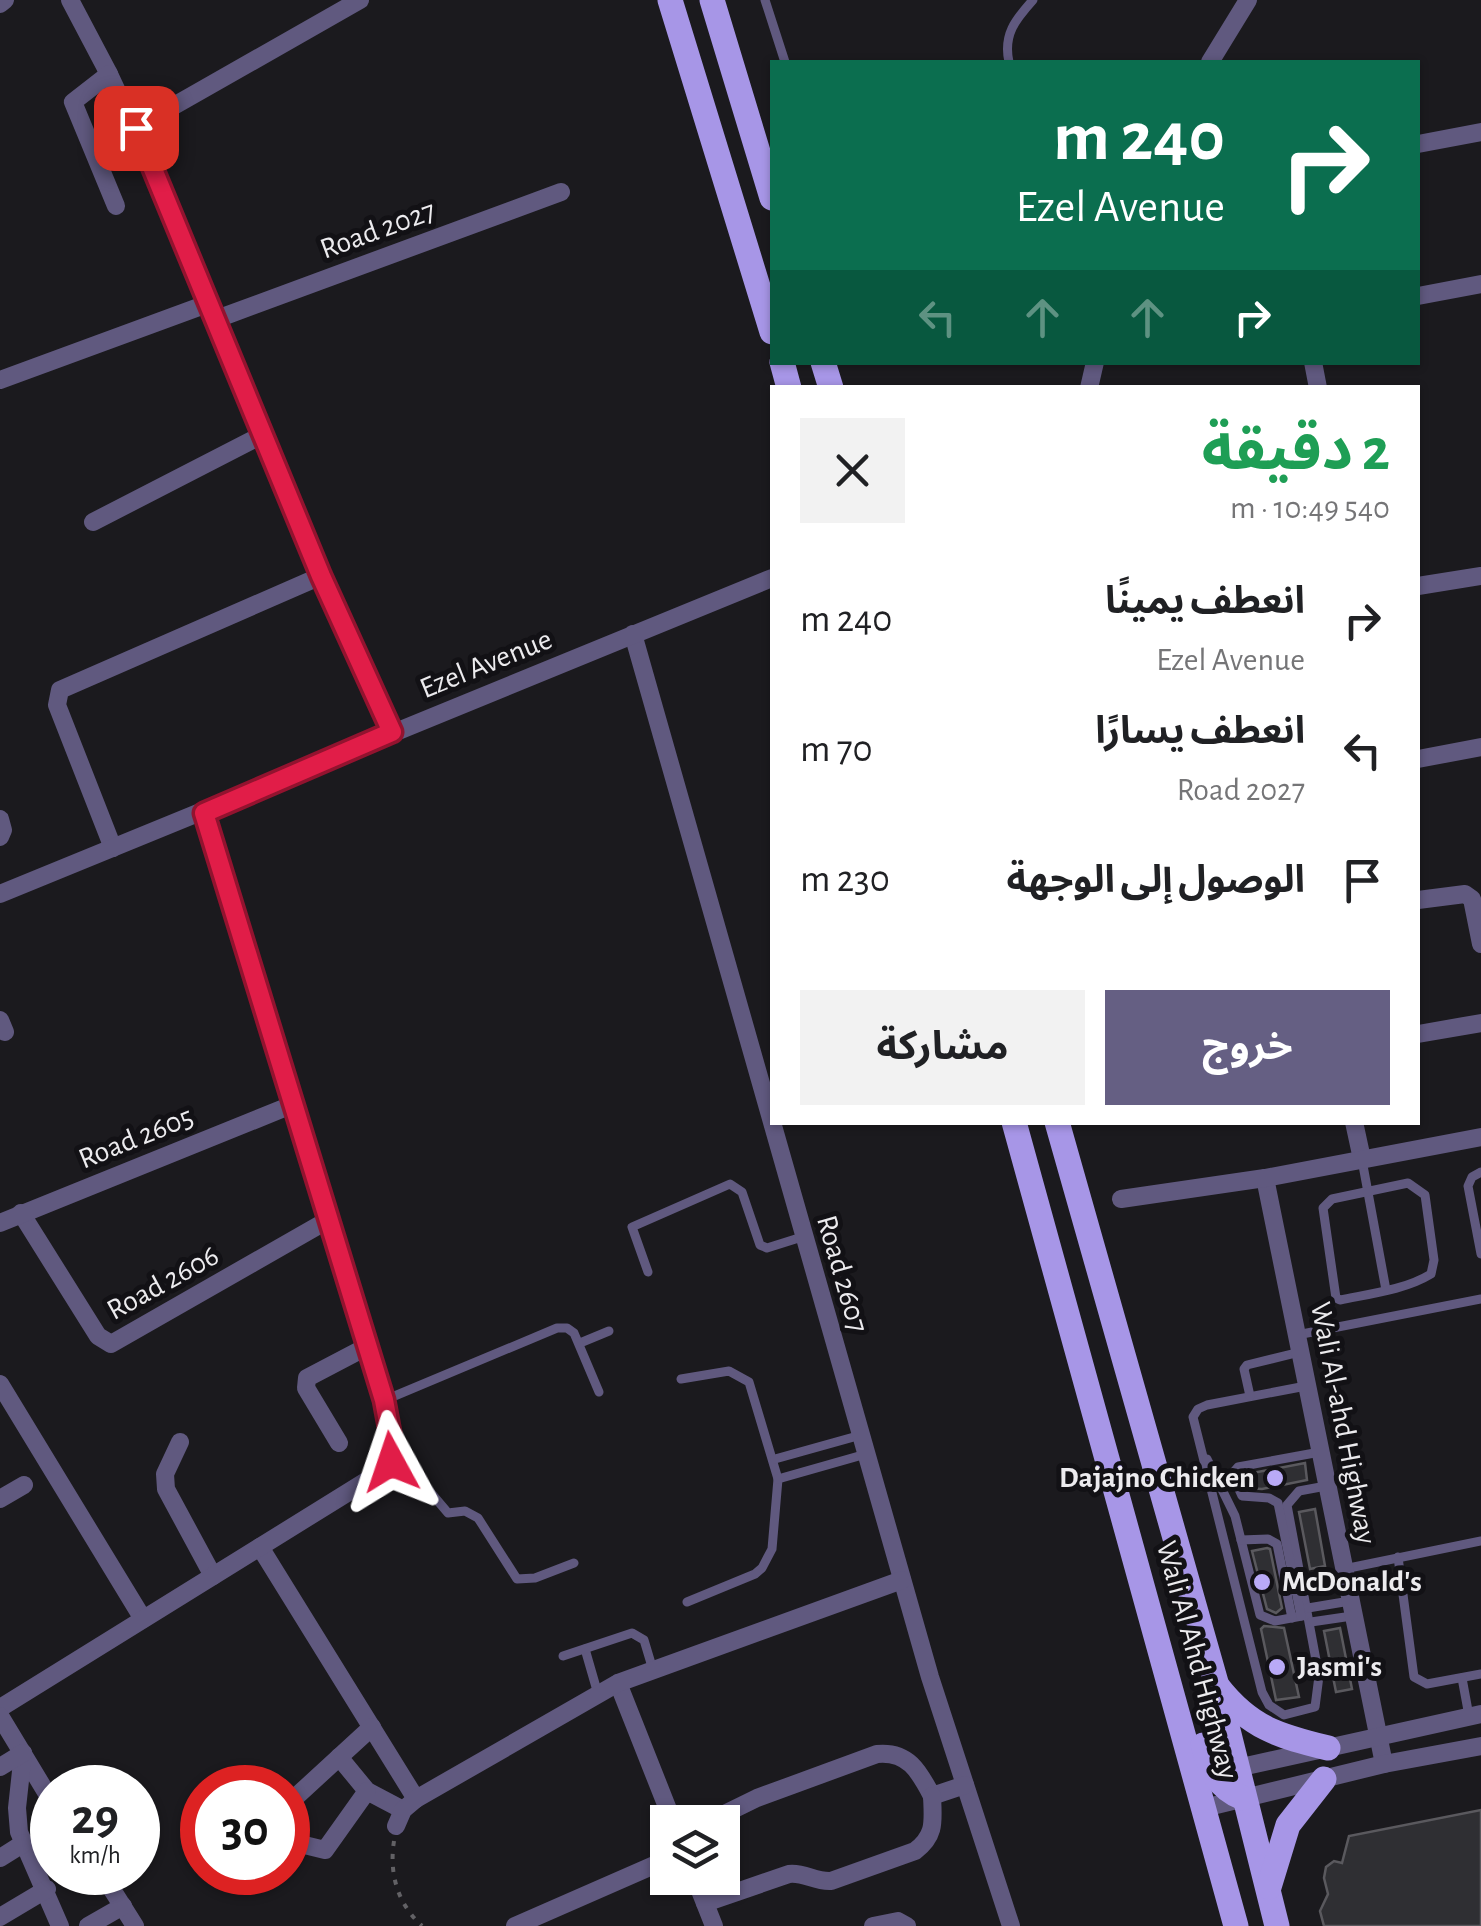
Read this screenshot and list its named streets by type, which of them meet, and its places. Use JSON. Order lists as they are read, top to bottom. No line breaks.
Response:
{"streets":{"main road":["Wali Al Ahd Highway"],"street":["Road 2027","Ezel Avenue","Road 2605","Road 2607","Road 2606","Wali Al-ahd Highway"]},"crossings":[["Ezel Avenue","Road 2607"],["Road 2605","Road 2606"]],"places":["Dajajno Chicken","McDonald's","Jasmi's"],"page":{"turn":["240 m","Ezel Avenue"],"heading":["2 دقيقة","540 m · 10:49"],"list":[{"name":"انعطف يمينًا","note":"Ezel Avenue","value":"240 m"},{"name":"انعطف يسارًا","note":"Road 2027","value":"70 m"},{"name":"الوصول إلى الوجهة","value":"230 m"}],"buttons":["خروج","مشاركة"],"speed":"29 km/h","limit":"30"}}
